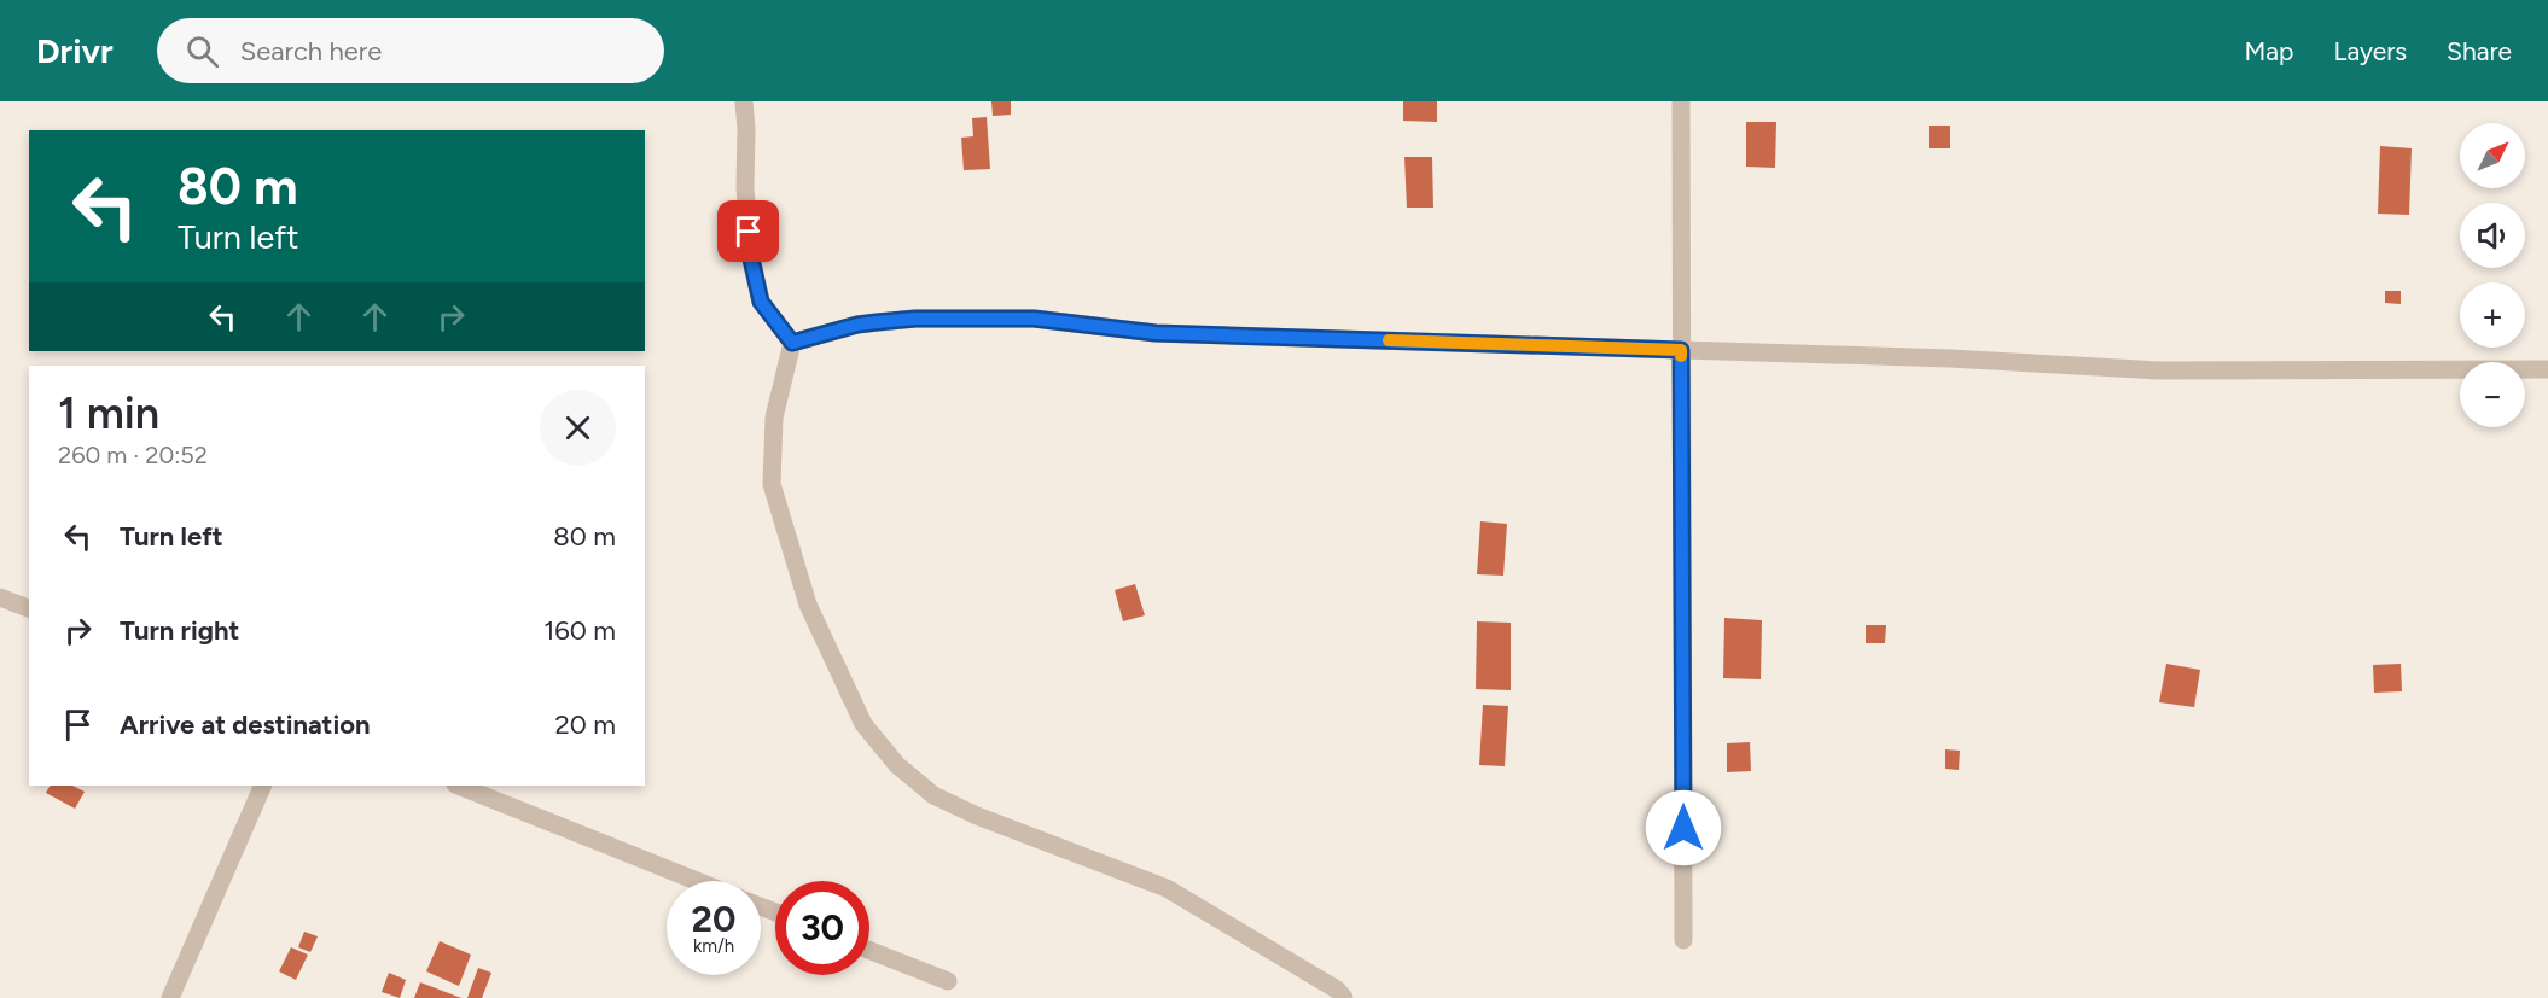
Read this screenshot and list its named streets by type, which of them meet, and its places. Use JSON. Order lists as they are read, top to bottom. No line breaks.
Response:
{"north":"top right","page":{"header":"Drivr","search":"Search here","nav":["Map","Layers","Share"],"map_buttons":["+","−"],"turn":["80 m","Turn left"],"heading":["1 min","260 m · 20:52"],"list":[{"name":"Turn left","value":"80 m"},{"name":"Turn right","value":"160 m"},{"name":"Arrive at destination","value":"20 m"}],"speed":"20 km/h","limit":"30"}}
